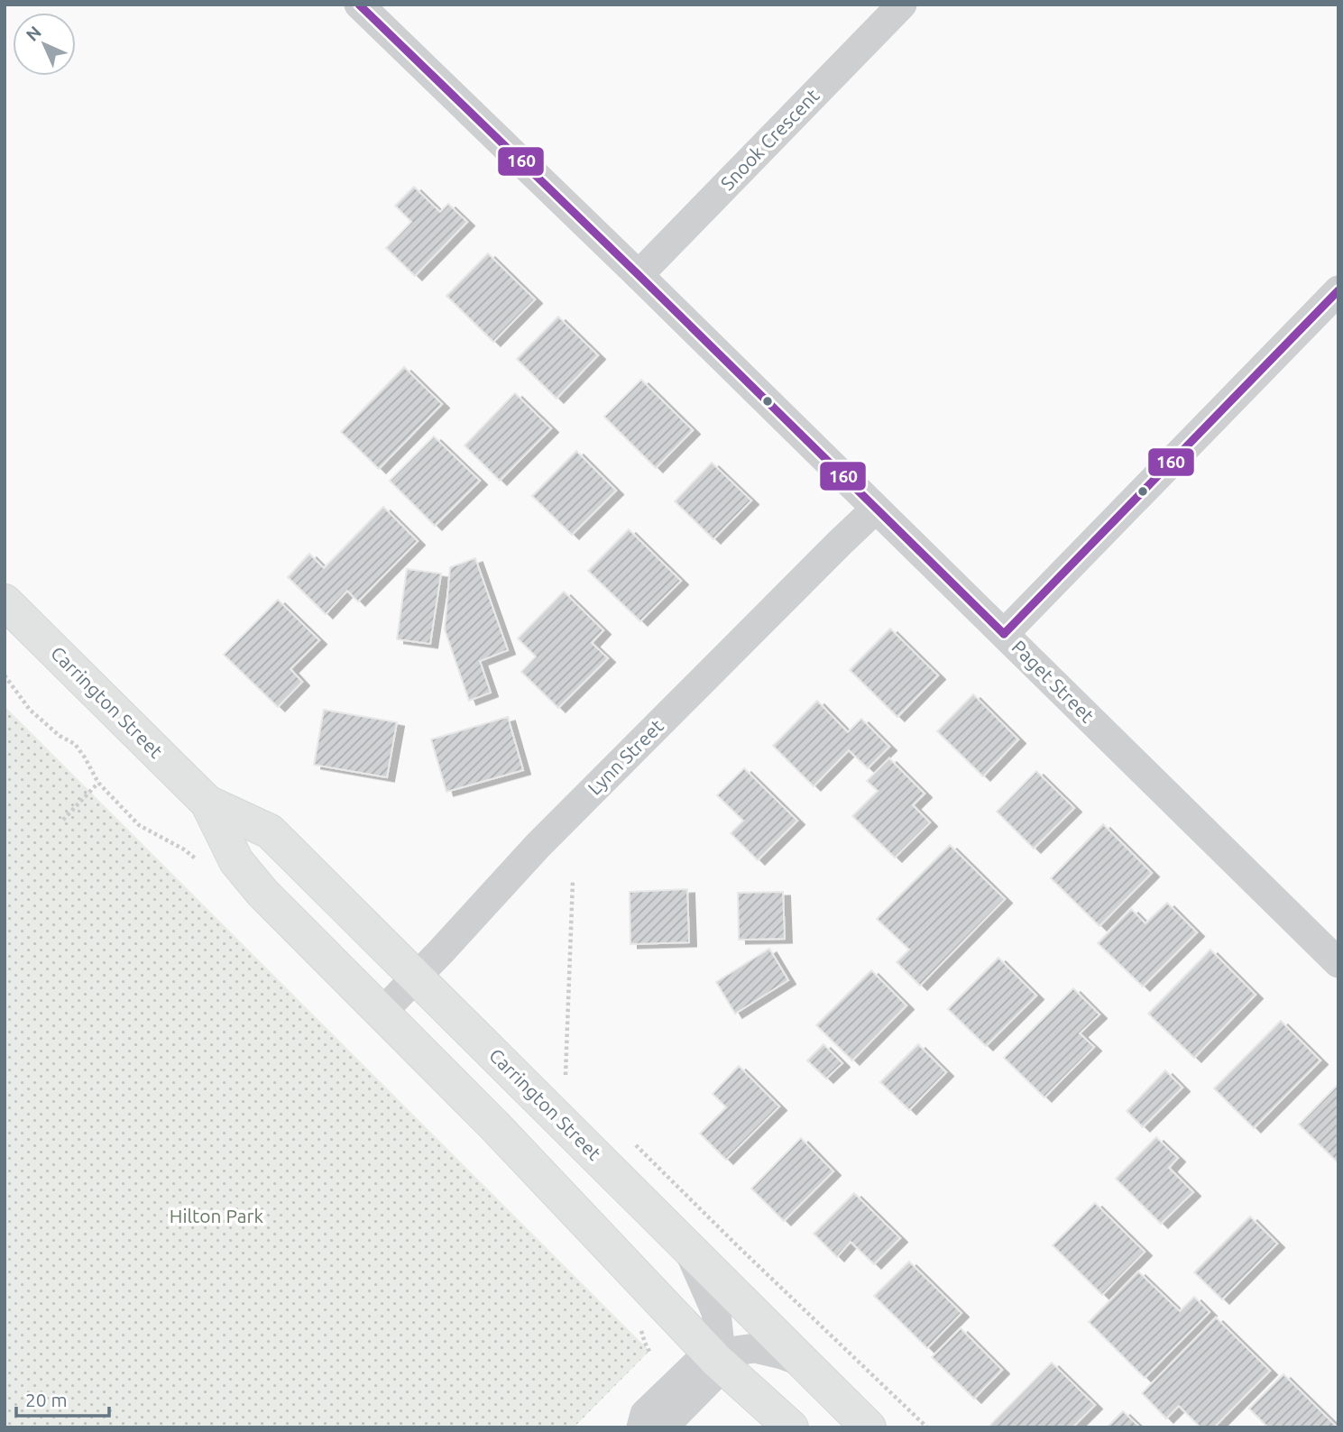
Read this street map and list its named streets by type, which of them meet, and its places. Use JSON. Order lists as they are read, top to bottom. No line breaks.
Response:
{"streets":{"main road":["Carrington Street"],"street":["Snook Crescent","Paget Street","Lynn Street"]},"crossings":[["Snook Crescent","Paget Street"],["Paget Street","Lynn Street"],["Carrington Street","Lynn Street"]],"parks":["Hilton Park"],"lines":["transit line 160"],"scale_bar":"20 m","north":"top left"}
